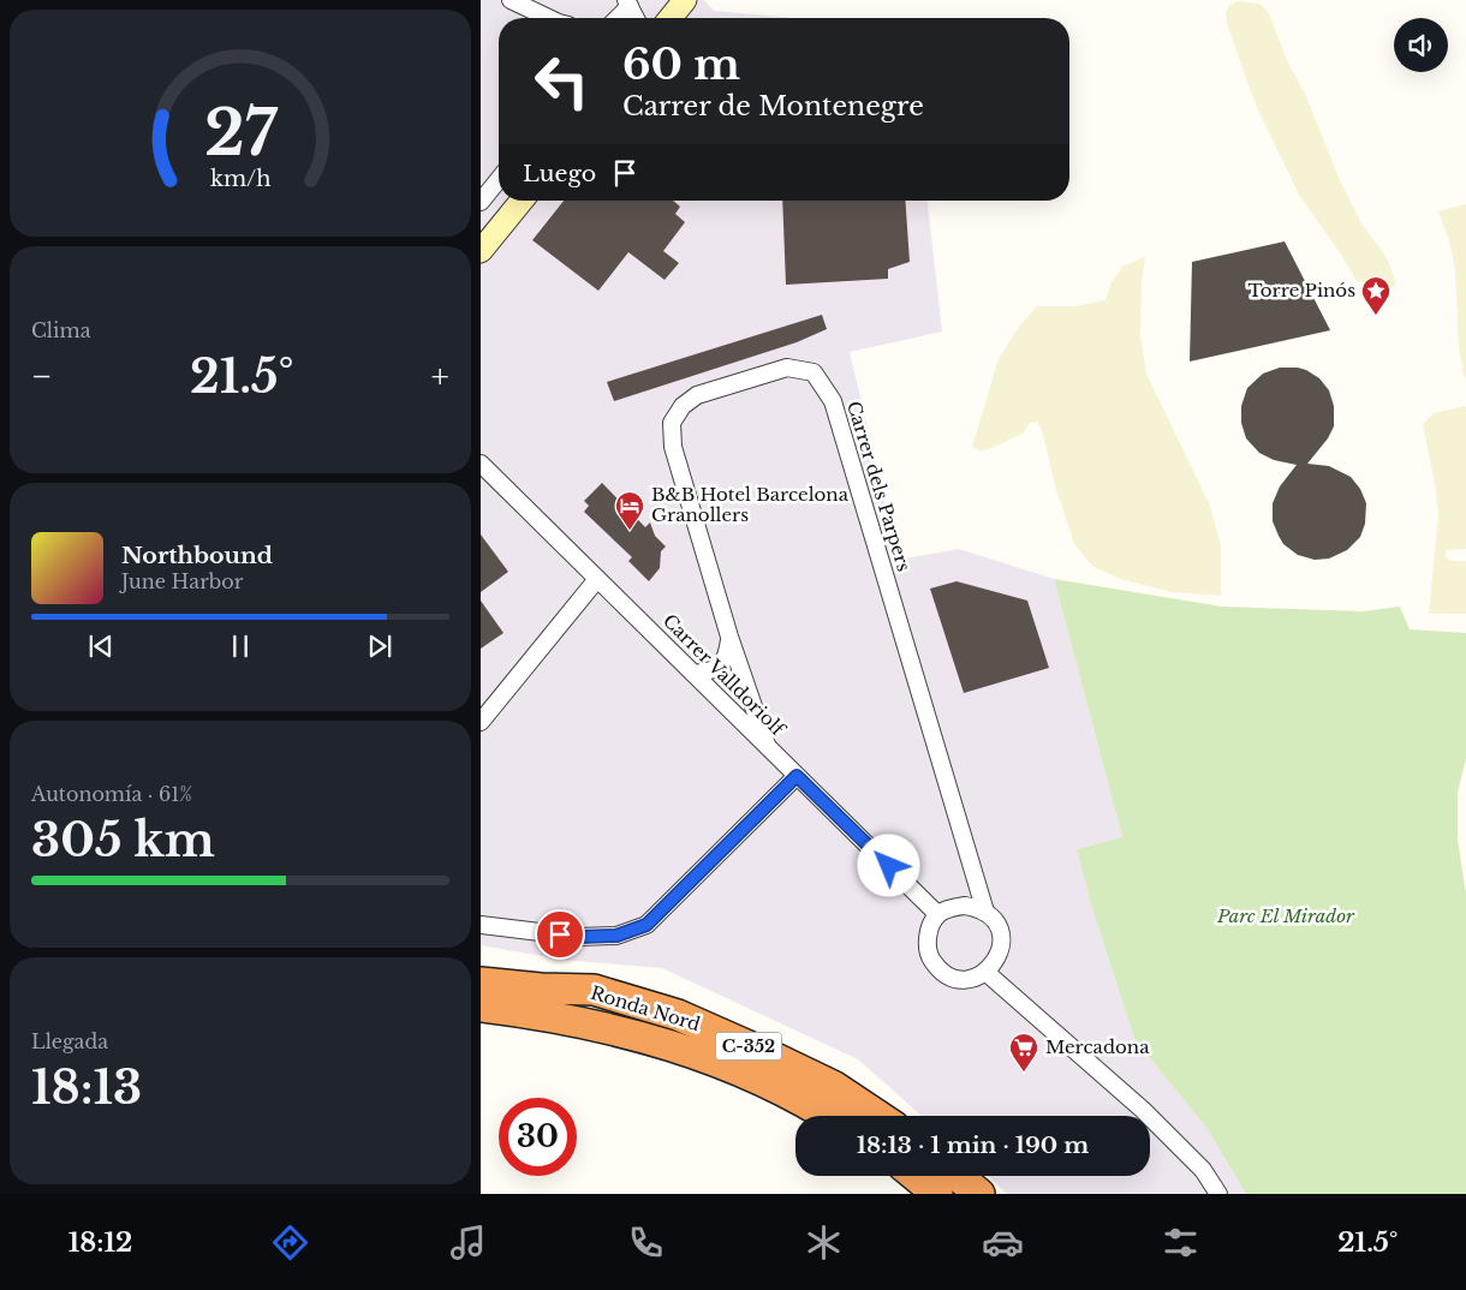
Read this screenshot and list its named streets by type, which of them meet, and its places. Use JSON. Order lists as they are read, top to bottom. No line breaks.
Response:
{"streets":{"highway":["Ronda Nord","C-352"],"street":["Carrer dels Parpers","Carrer Valldoriolf"]},"crossings":[["Carrer dels Parpers","Carrer Valldoriolf"]],"parks":["Parc El Mirador"],"places":{"place":["Torre Pinós"],"hotel":["B&B Hotel Barcelona Granollers"],"supermarket":["Mercadona"]},"page":{"turn":["60 m","Carrer de Montenegre"],"then":"Luego","tile":["Clima",["Autonomía · 61%","305 km"],["Llegada","18:13"]],"heat":["−","21.5°","+"],"song":["Northbound","June Harbor"],"limit":"30","trip":"18:13 · 1 min · 190 m","tabs":["18:12","21.5°"],"gauge":["27","km/h"]}}
